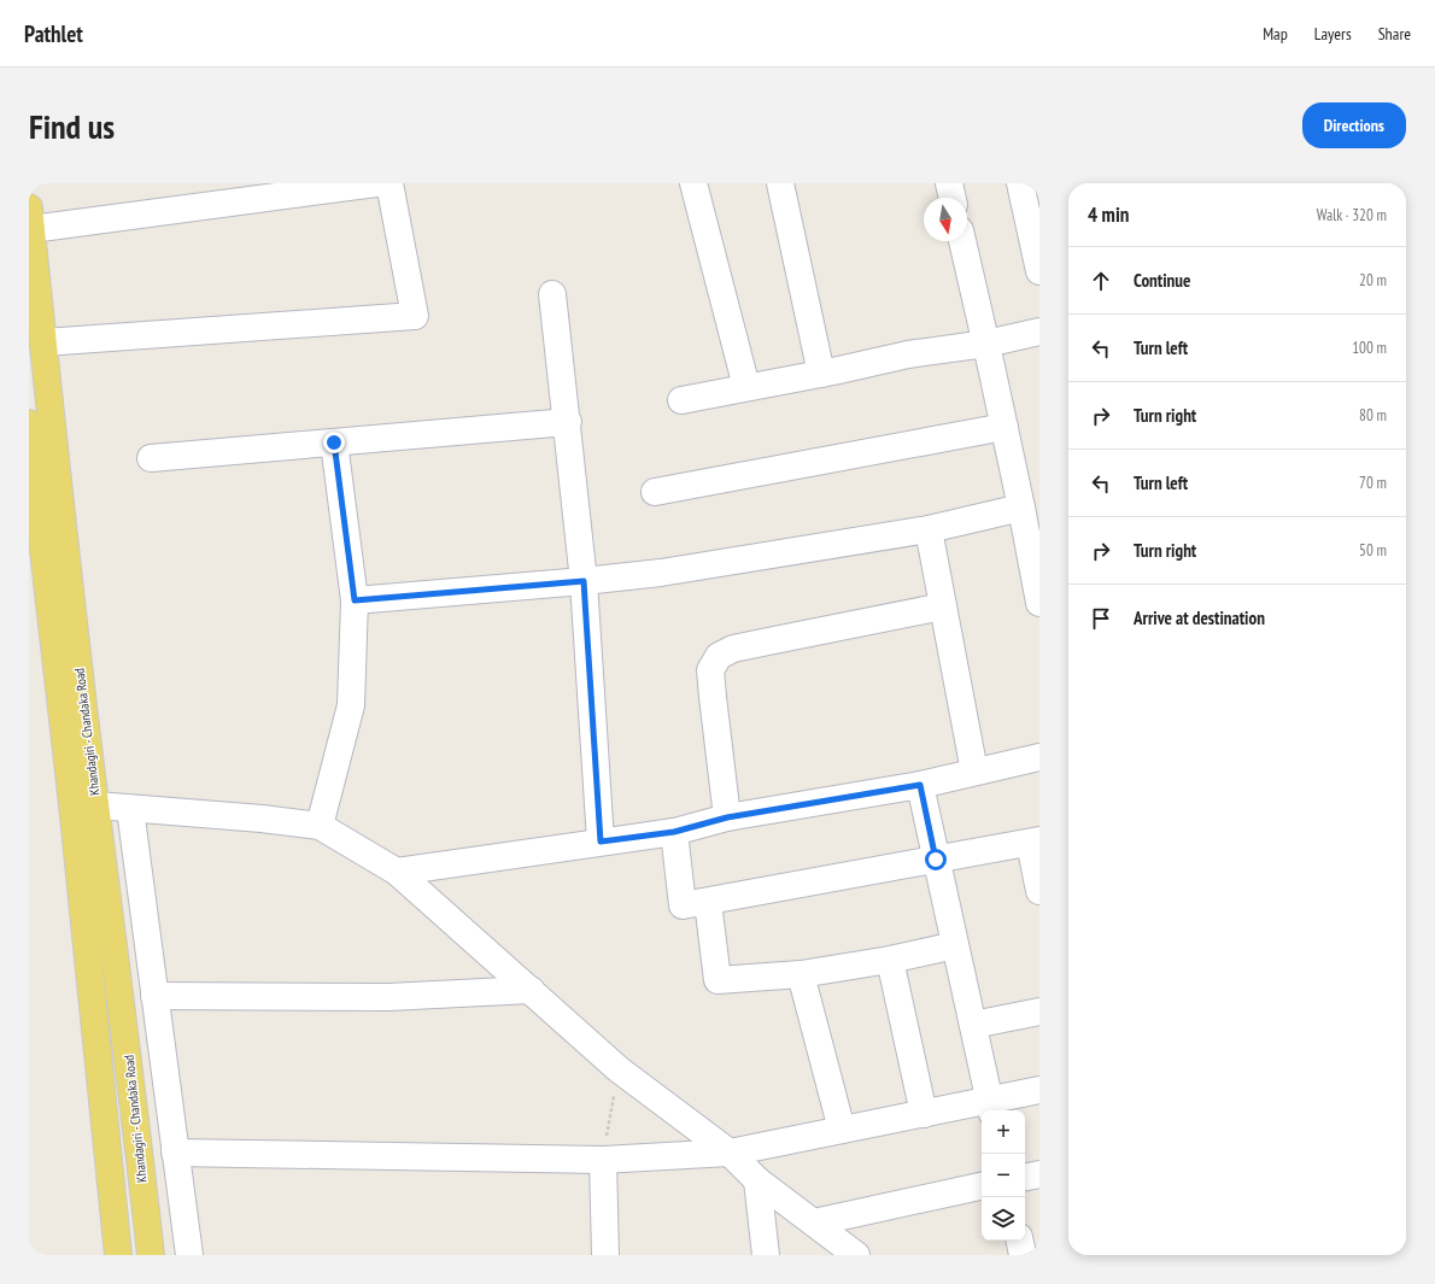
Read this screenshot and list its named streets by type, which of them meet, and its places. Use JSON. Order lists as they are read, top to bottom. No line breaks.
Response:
{"streets":{"main road":["Khandagiri - Chandaka Road"]},"north":"bottom","page":{"header":"Pathlet","nav":["Map","Layers","Share"],"buttons":"Directions","title":"Find us","heading":["4 min","Walk · 320 m"],"list":[["Continue","20 m"],["Turn left","100 m"],["Turn right","80 m"],["Turn left","70 m"],["Turn right","50 m"],"Arrive at destination"],"map_buttons":["+","−"]}}
